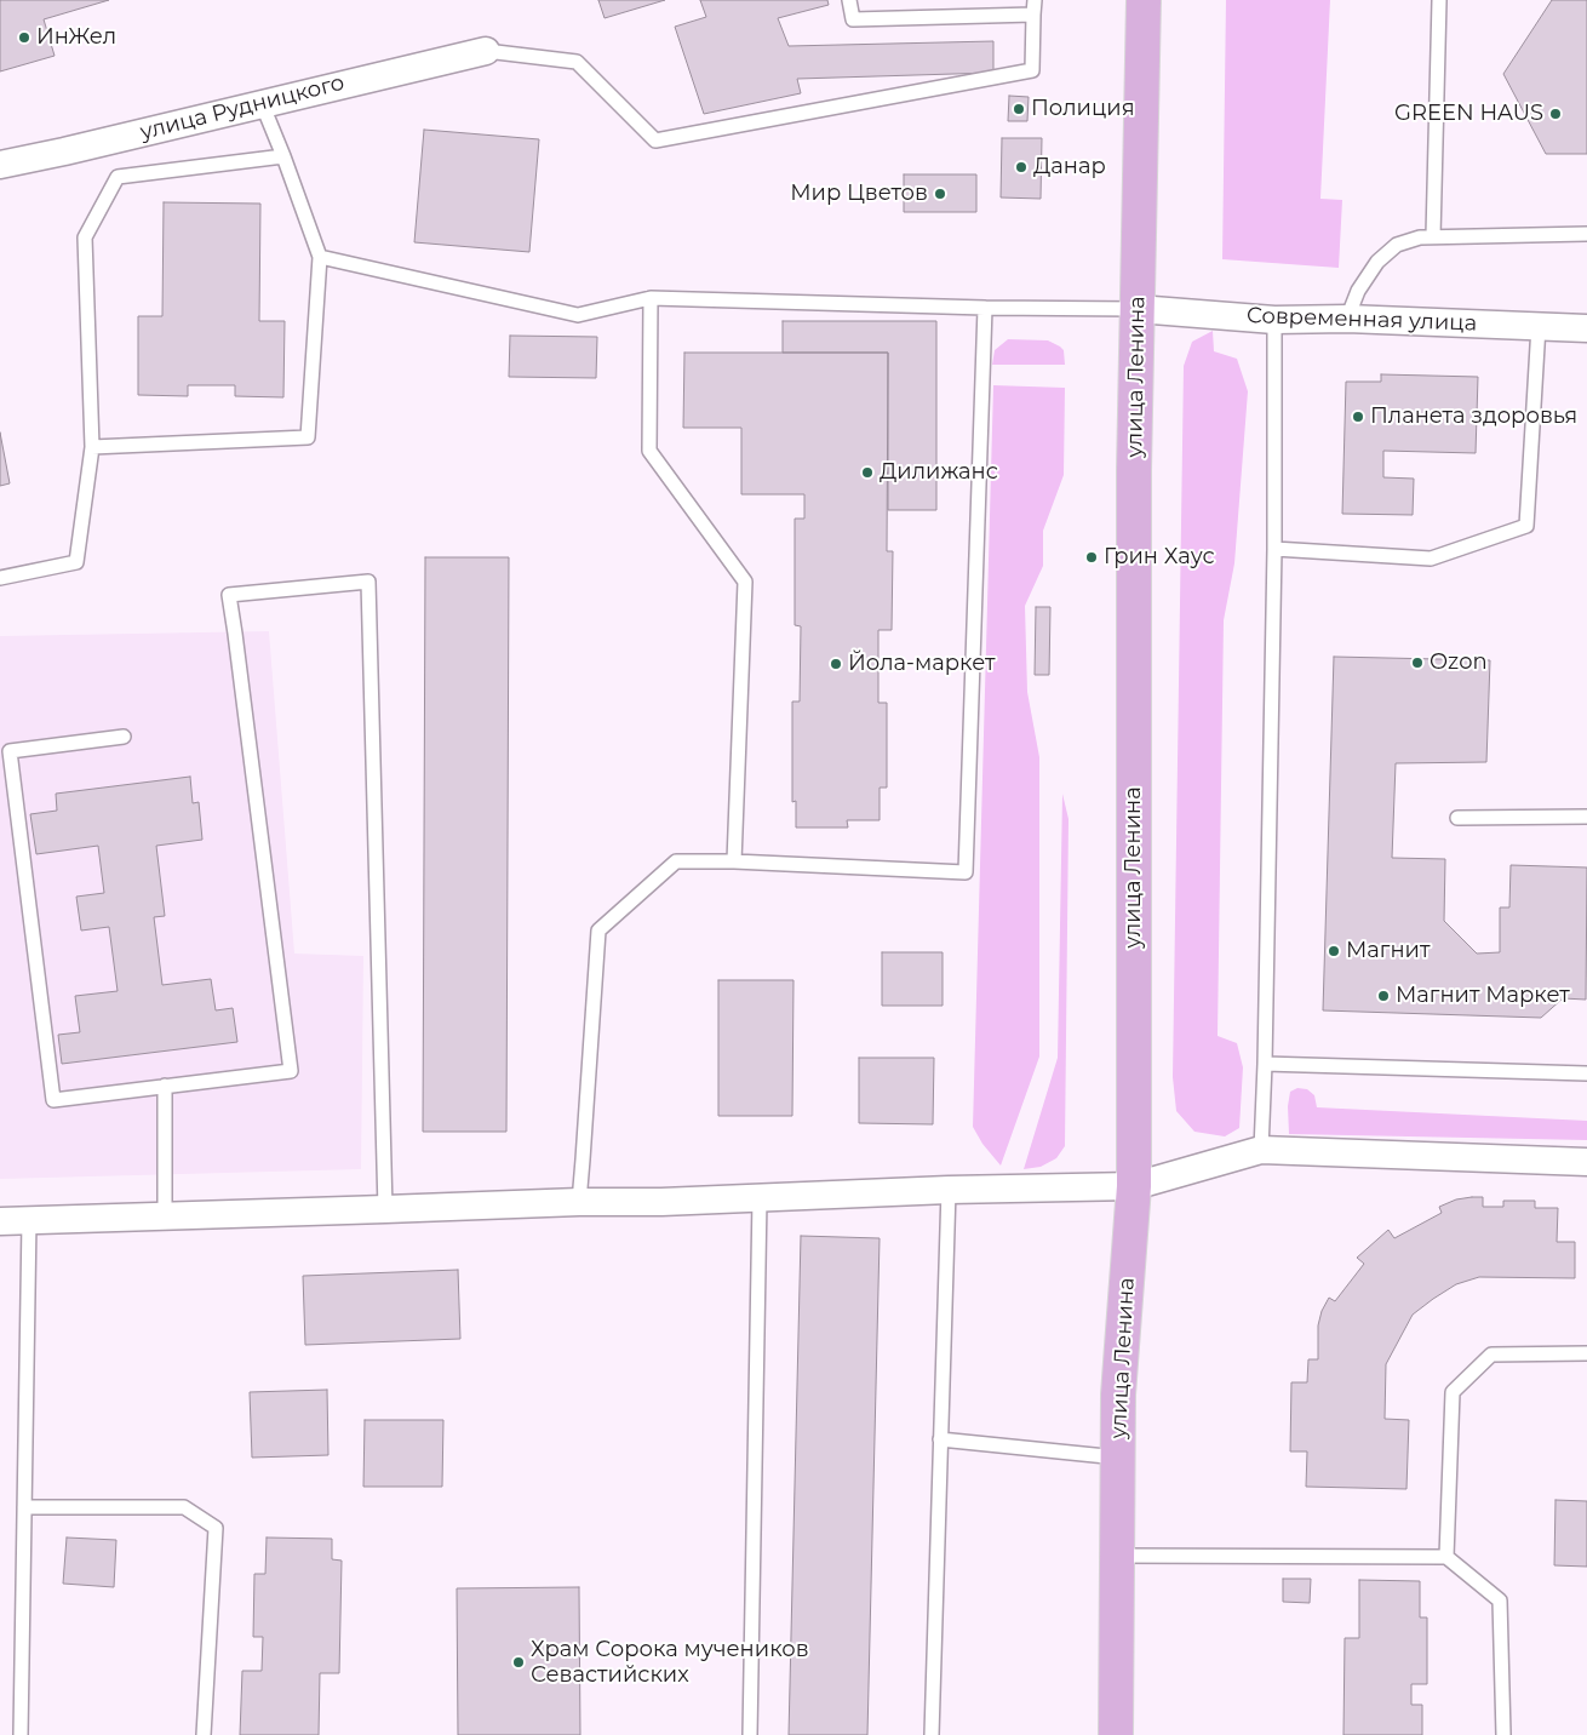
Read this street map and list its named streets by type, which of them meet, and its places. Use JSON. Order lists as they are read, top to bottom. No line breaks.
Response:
{"streets":{"main road":["улица Ленина"],"street":["улица Рудницкого","Современная улица"]},"crossings":[["Современная улица","улица Ленина"]],"places":["ИнЖел","Полиция","GREEN HAUS","Данар","Мир Цветов","Планета здоровья","Дилижанс","Грин Хаус","Ozon","Йола-маркет","Магнит","Магнит Маркет","Храм Сорока мучеников Севастийских"]}
